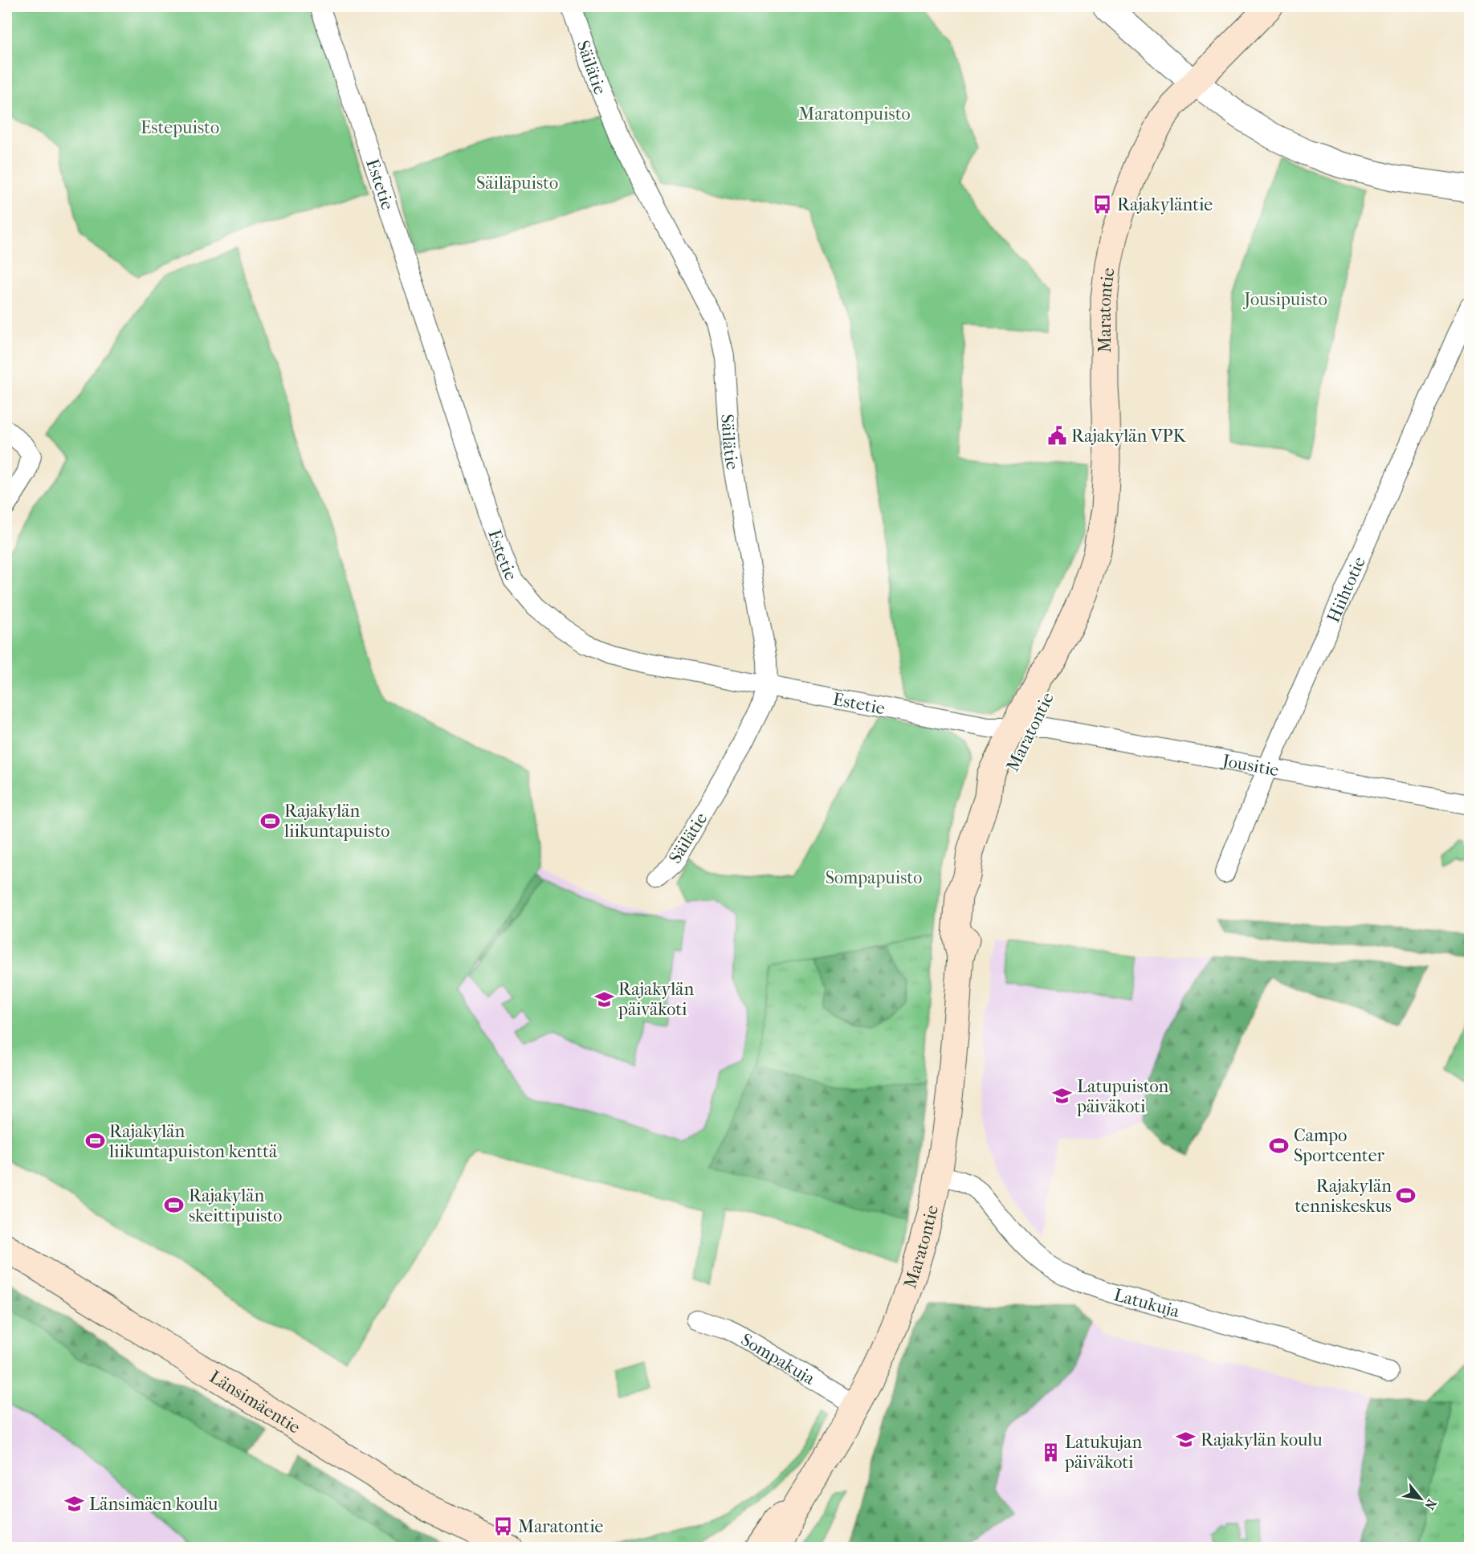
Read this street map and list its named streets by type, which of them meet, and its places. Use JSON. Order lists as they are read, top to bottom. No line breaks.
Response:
{"streets":{"main road":["Maratontie","Länsimäentie"],"street":["Säilätie","Estetie","Hiihtotie","Jousitie","Latukuja","Sompakuja"]},"crossings":[["Säilätie","Estetie"],["Estetie","Maratontie"],["Estetie","Jousitie"],["Maratontie","Jousitie"],["Maratontie","Latukuja"],["Maratontie","Sompakuja"],["Hiihtotie","Jousitie"]],"parks":["Maratonpuisto","Estepuisto","Säiläpuisto","Jousipuisto","Sompapuisto"],"places":{"bus stop":["Rajakyläntie","Maratontie"],"public building":["Rajakylän VPK"],"sports":["Rajakylän liikuntapuisto","Rajakylän liikuntapuiston kenttä","Campo Sportcenter","Rajakylän tenniskeskus","Rajakylän skeittipuisto"],"school or university":["Rajakylän päiväkoti","Latupuiston päiväkoti","Rajakylän koulu","Länsimäen koulu"],"building":["Latukujan päiväkoti"]},"north":"bottom right"}
